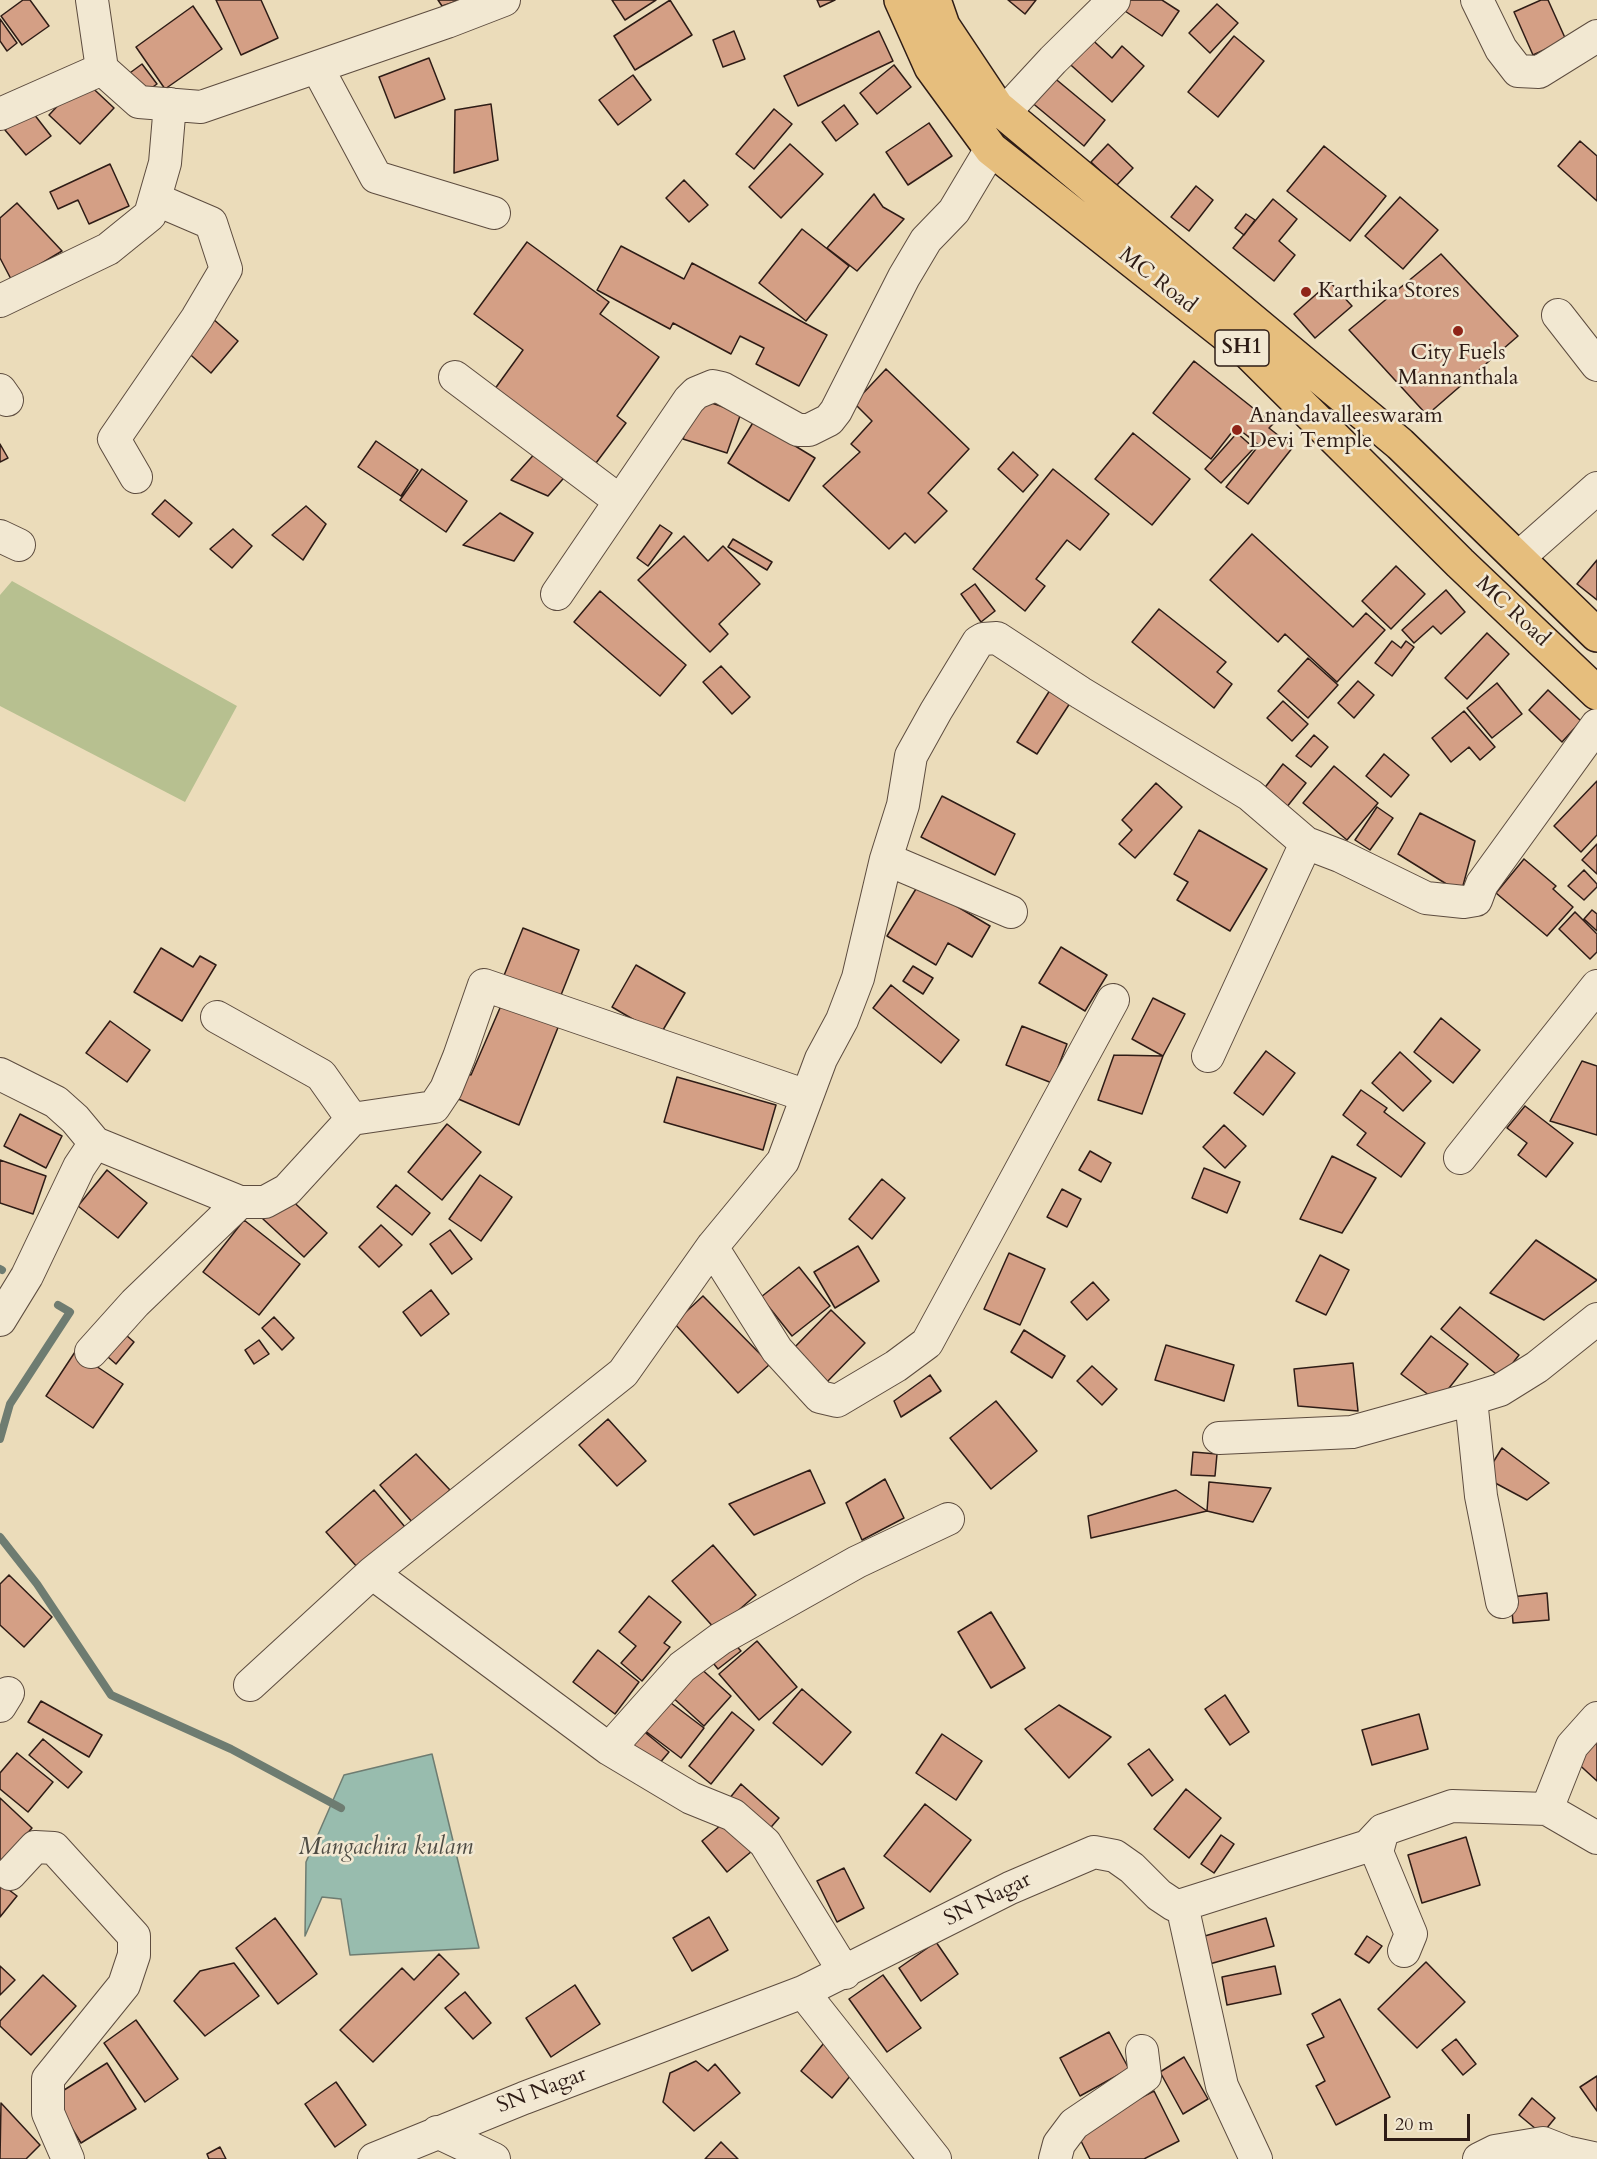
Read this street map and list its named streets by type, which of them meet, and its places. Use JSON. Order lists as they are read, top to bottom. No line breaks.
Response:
{"streets":{"main road":["MC Road","SH1"],"street":["SN Nagar"]},"water":["Mangachira kulam"],"places":["Karthika Stores","City Fuels Mannanthala","Anandavalleeswaram Devi Temple"],"scale_bar":"20 m"}
